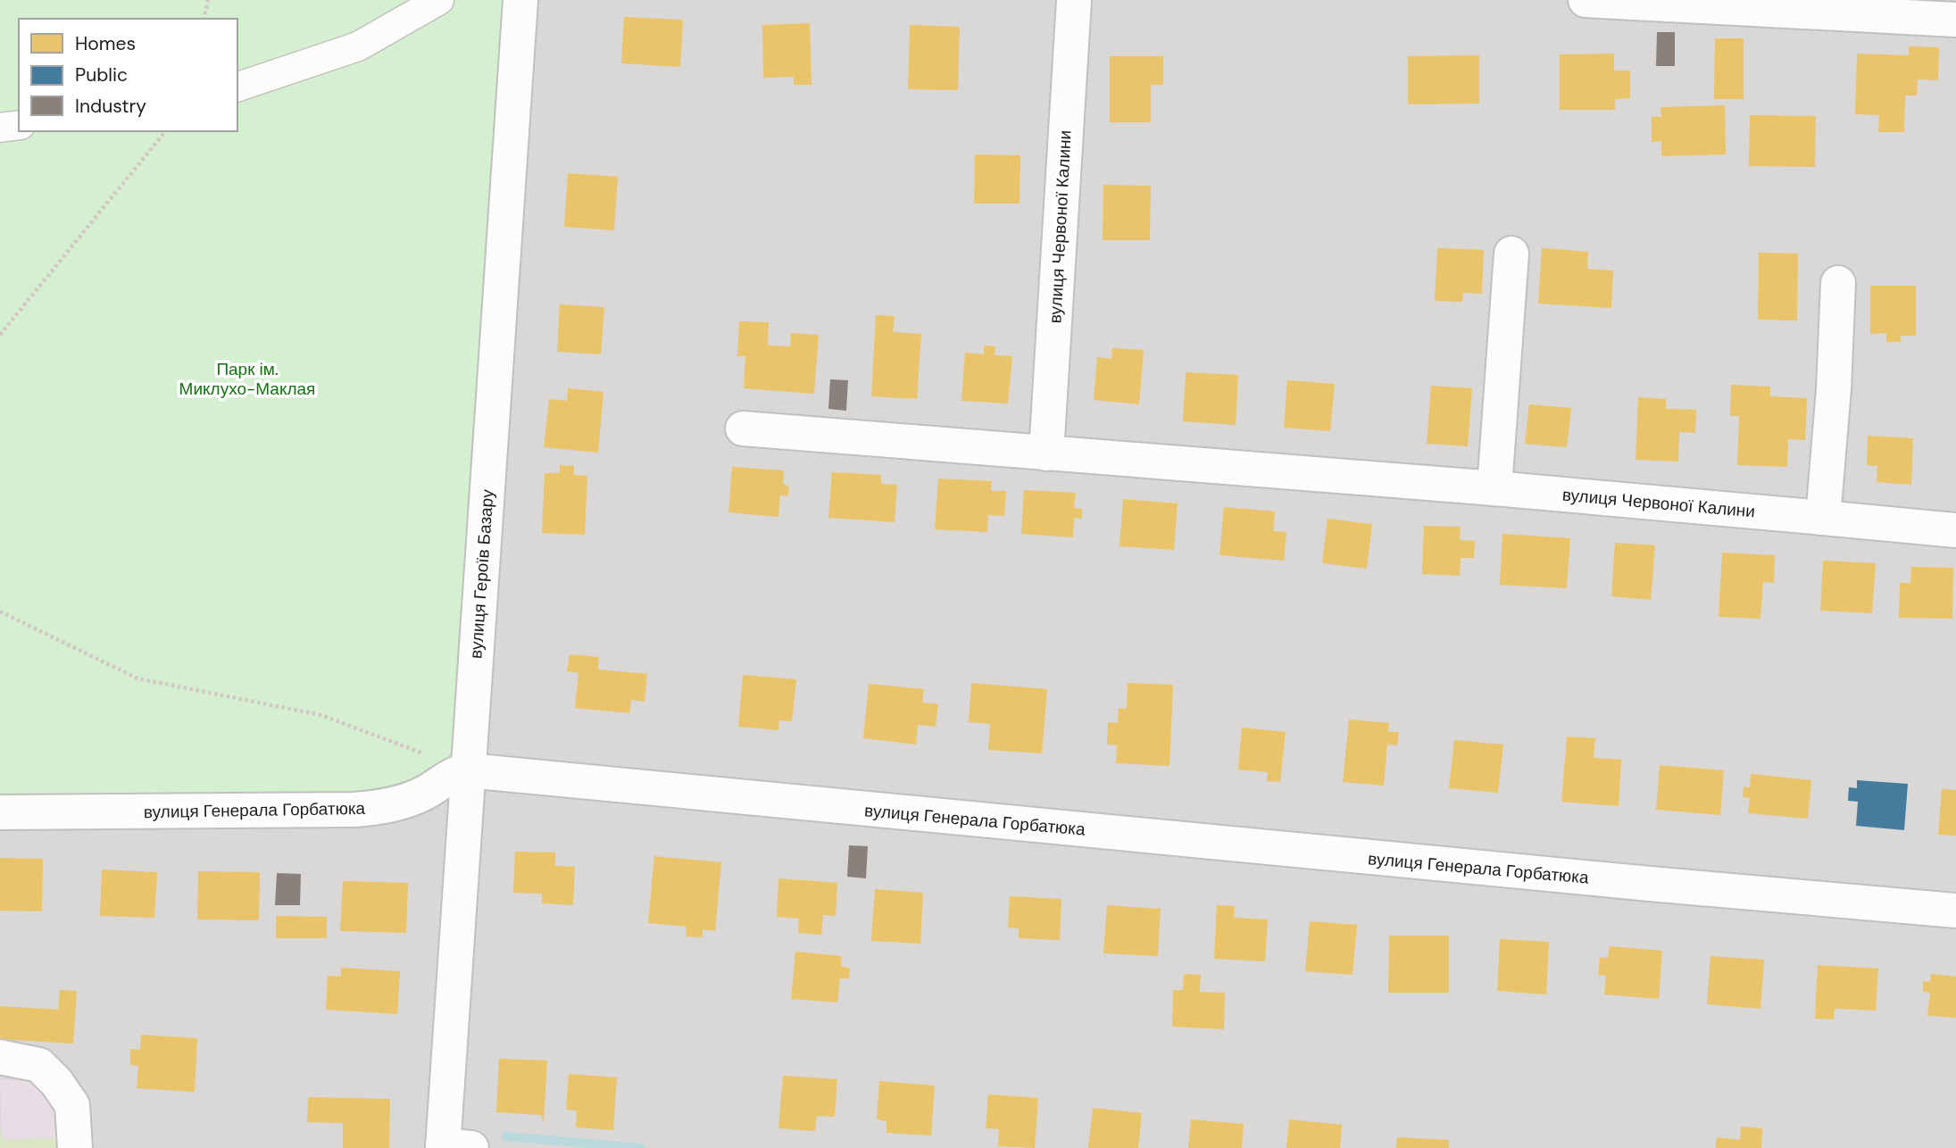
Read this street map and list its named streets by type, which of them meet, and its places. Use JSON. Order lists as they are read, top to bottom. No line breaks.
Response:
{"streets":{"street":["вулиця Червоної Калини","вулиця Героїв Базару","вулиця Генерала Горбатюка"]},"crossings":[["вулиця Героїв Базару","вулиця Генерала Горбатюка"]],"parks":["Парк ім. Миклухо-Маклая"],"legend":["Homes","Public","Industry"]}
